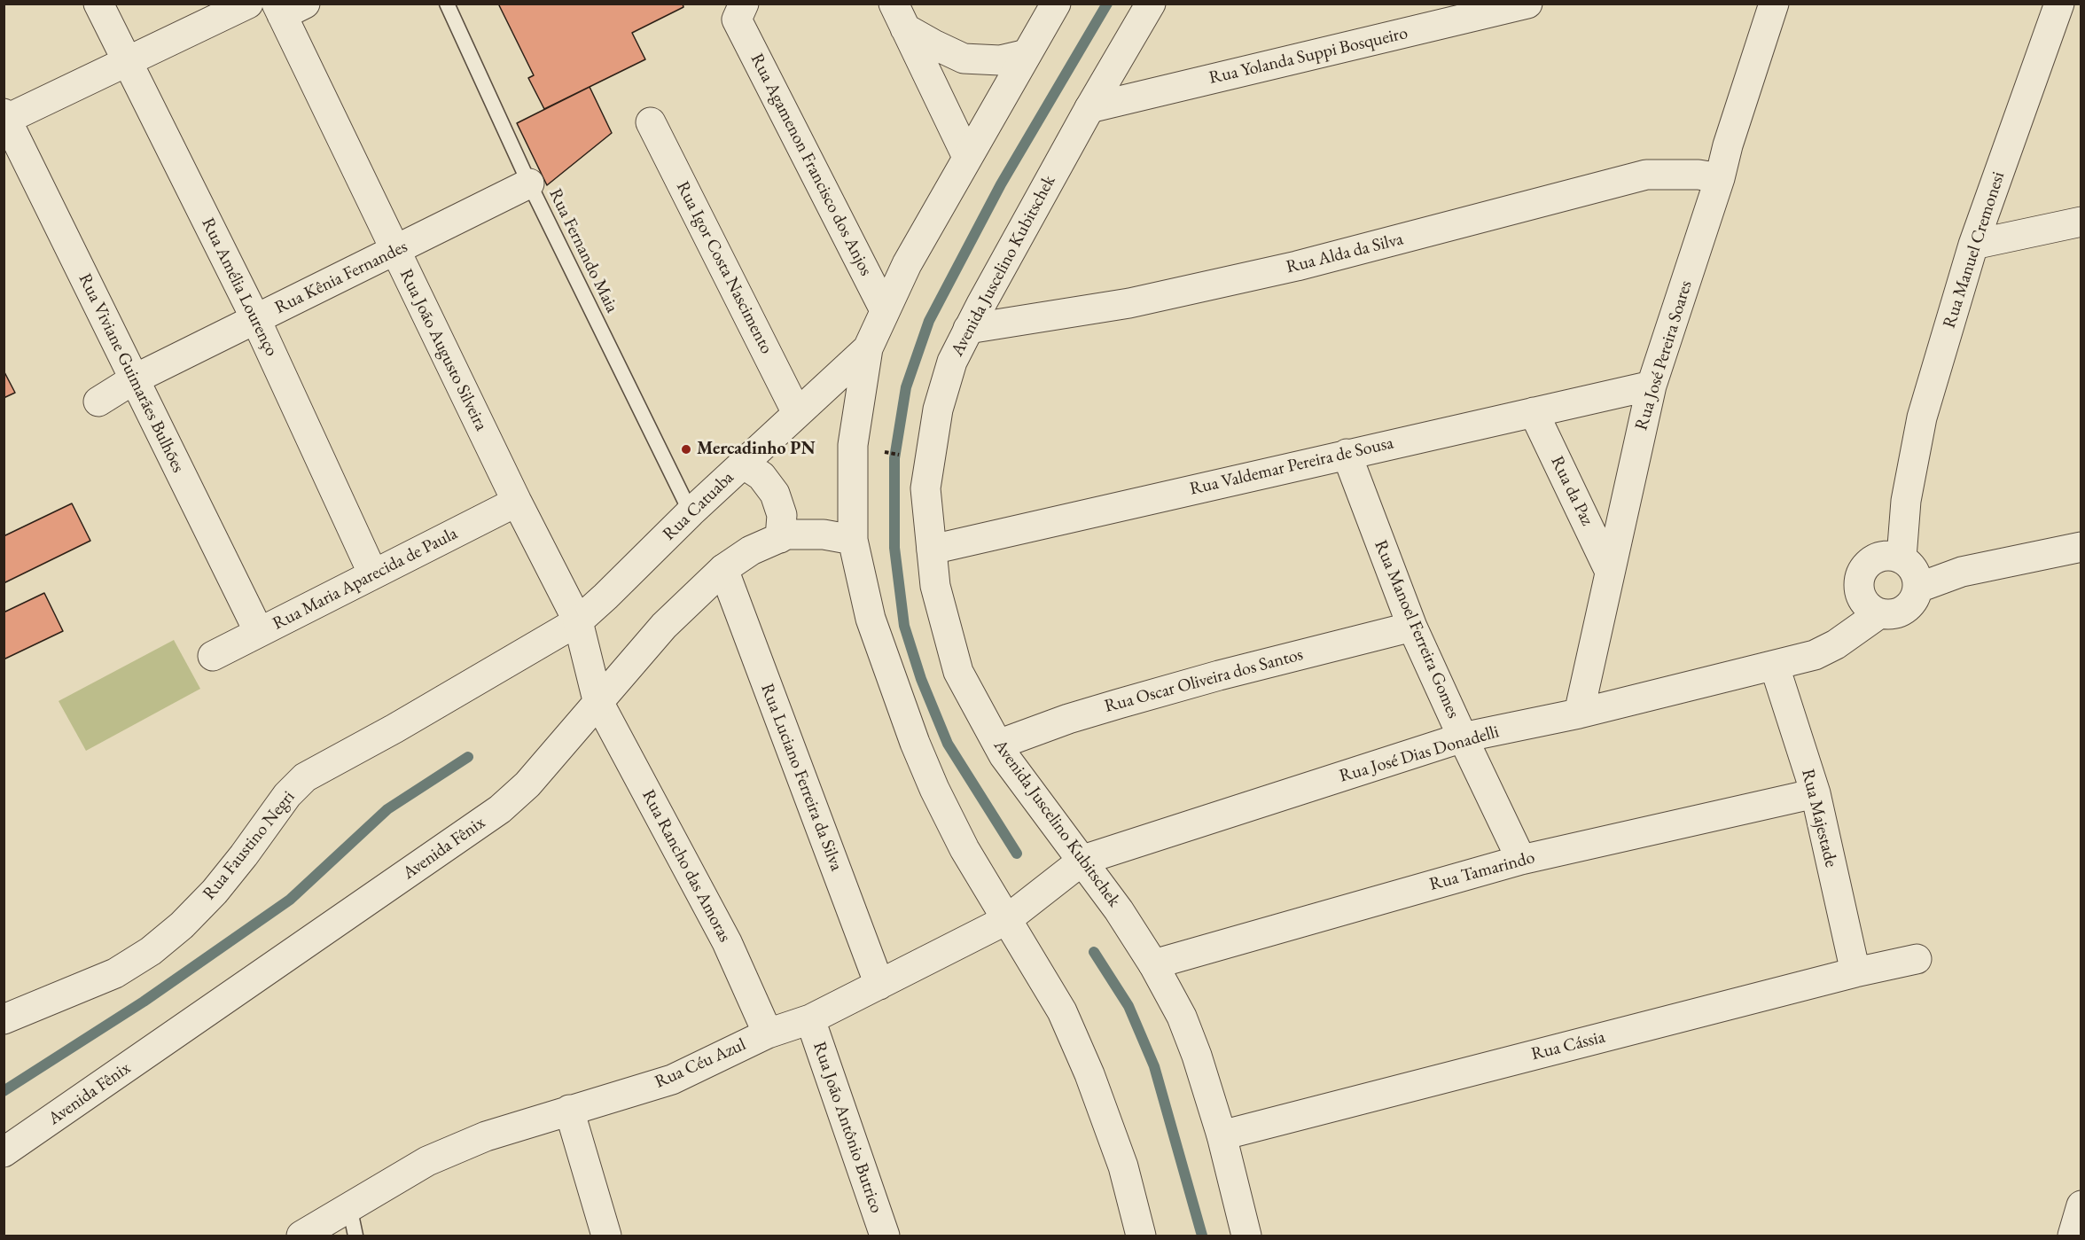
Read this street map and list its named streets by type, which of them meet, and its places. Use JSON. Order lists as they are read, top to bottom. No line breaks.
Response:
{"streets":{"street":["Rua Yolanda Suppi Bosqueiro","Rua Agamenon Francisco dos Anjos","Rua Manuel Cremonesi","Rua Alda da Silva","Avenida Juscelino Kubitschek","Rua Igor Costa Nascimento","Rua Kênia Fernandes","Rua Amélia Lourenço","Rua João Augusto Silveira","Rua José Pereira Soares","Rua Viviane Guimarães Bulhões","Rua Valdemar Pereira de Sousa","Rua da Paz","Rua Catuaba","Rua Maria Aparecida de Paula","Rua Manoel Ferreira Gomes","Rua Oscar Oliveira dos Santos","Rua José Dias Donadelli","Rua Luciano Ferreira da Silva","Rua Majestade","Rua Faustino Negri","Avenida Fênix","Rua Rancho das Amoras","Rua Tamarindo","Rua Cássia","Rua Céu Azul","Rua João Antônio Butrico"],"lane":["Rua Fernando Maia"]},"crossings":[["Rua Yolanda Suppi Bosqueiro","Avenida Juscelino Kubitschek"],["Rua Manuel Cremonesi","Rua José Dias Donadelli"],["Rua Fernando Maia","Rua Kênia Fernandes"],["Rua Fernando Maia","Rua Catuaba"],["Rua Alda da Silva","Avenida Juscelino Kubitschek"],["Rua Alda da Silva","Rua José Pereira Soares"],["Avenida Juscelino Kubitschek","Rua Valdemar Pereira de Sousa"],["Avenida Juscelino Kubitschek","Rua Oscar Oliveira dos Santos"],["Avenida Juscelino Kubitschek","Rua José Dias Donadelli"],["Avenida Juscelino Kubitschek","Rua Tamarindo"],["Avenida Juscelino Kubitschek","Rua Cássia"],["Avenida Juscelino Kubitschek","Rua Céu Azul"],["Rua Igor Costa Nascimento","Rua Catuaba"],["Rua Kênia Fernandes","Rua Amélia Lourenço"],["Rua Kênia Fernandes","Rua João Augusto Silveira"],["Rua Kênia Fernandes","Rua Viviane Guimarães Bulhões"],["Rua Amélia Lourenço","Rua Maria Aparecida de Paula"],["Rua João Augusto Silveira","Rua Catuaba"],["Rua João Augusto Silveira","Rua Maria Aparecida de Paula"],["Rua João Augusto Silveira","Rua Faustino Negri"],["Rua João Augusto Silveira","Avenida Fênix"],["Rua João Augusto Silveira","Rua Rancho das Amoras"],["Rua José Pereira Soares","Rua Valdemar Pereira de Sousa"],["Rua José Pereira Soares","Rua da Paz"],["Rua José Pereira Soares","Rua José Dias Donadelli"],["Rua Viviane Guimarães Bulhões","Rua Maria Aparecida de Paula"],["Rua Valdemar Pereira de Sousa","Rua da Paz"],["Rua Valdemar Pereira de Sousa","Rua Manoel Ferreira Gomes"],["Rua Catuaba","Rua Faustino Negri"],["Rua Manoel Ferreira Gomes","Rua Oscar Oliveira dos Santos"],["Rua Manoel Ferreira Gomes","Rua José Dias Donadelli"],["Rua Manoel Ferreira Gomes","Rua Tamarindo"],["Rua José Dias Donadelli","Rua Majestade"],["Rua José Dias Donadelli","Rua Céu Azul"],["Rua Luciano Ferreira da Silva","Avenida Fênix"],["Rua Luciano Ferreira da Silva","Rua Céu Azul"],["Rua Majestade","Rua Tamarindo"],["Rua Majestade","Rua Cássia"],["Avenida Fênix","Rua Rancho das Amoras"],["Rua Rancho das Amoras","Rua Céu Azul"],["Rua Céu Azul","Rua João Antônio Butrico"]],"places":["Mercadinho PN"]}
